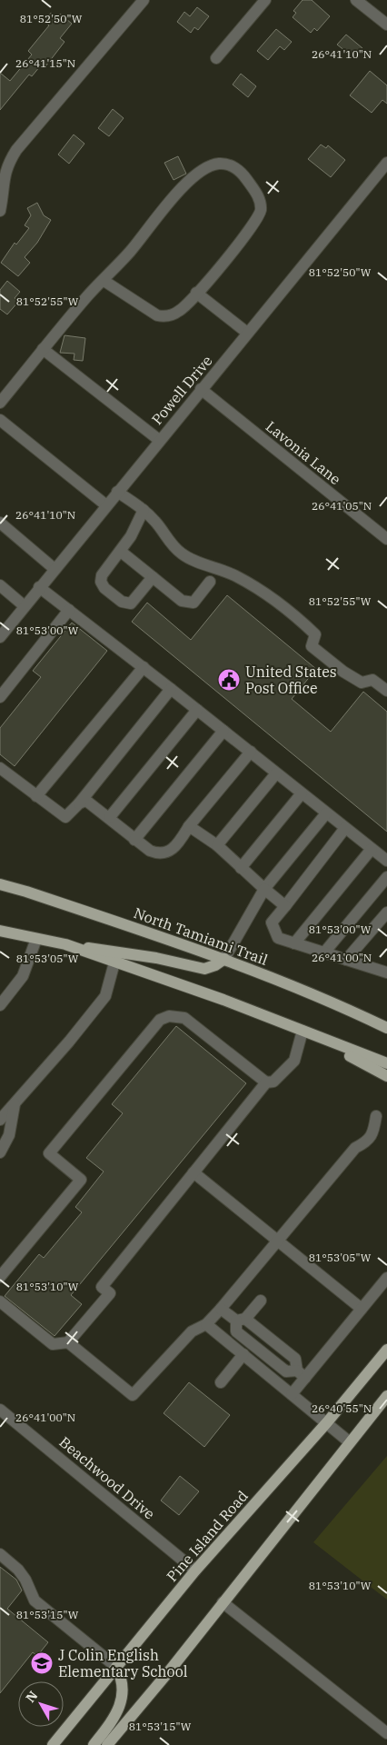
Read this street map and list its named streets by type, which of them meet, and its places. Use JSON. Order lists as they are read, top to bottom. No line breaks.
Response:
{"streets":{"main road":["North Tamiami Trail","Pine Island Road"],"street":["Powell Drive","Lavonia Lane","Beachwood Drive"]},"crossings":[["Powell Drive","Lavonia Lane"],["Beachwood Drive","Pine Island Road"]],"places":{"public building":["United States Post Office"],"school or university":["J Colin English Elementary School"]},"north":"top left","coordinates":["81°52'50\"W","26°41'10\"N","26°41'15\"N","81°52'55\"W","26°41'05\"N","81°53'00\"W","26°41'00\"N","81°53'05\"W","81°53'10\"W","26°40'55\"N","81°53'15\"W"]}
